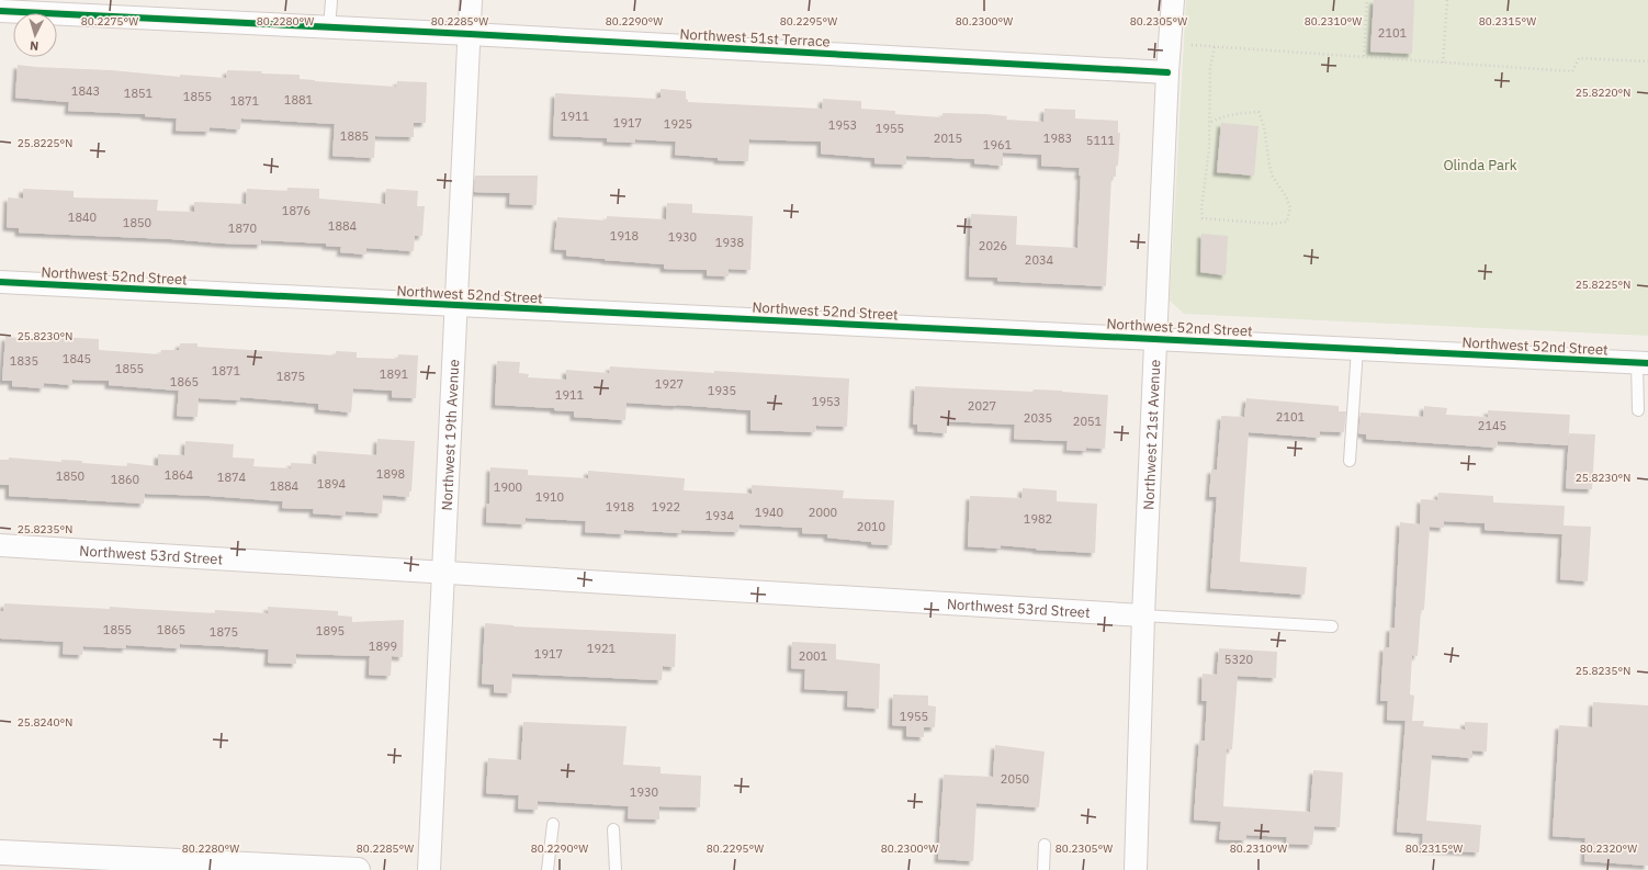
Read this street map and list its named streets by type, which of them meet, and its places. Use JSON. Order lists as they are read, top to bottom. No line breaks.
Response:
{"streets":{"street":["Northwest 51st Terrace","Northwest 52nd Street","Northwest 21st Avenue","Northwest 19th Avenue","Northwest 53rd Street"]},"crossings":[["Northwest 51st Terrace","Northwest 21st Avenue"],["Northwest 51st Terrace","Northwest 19th Avenue"],["Northwest 52nd Street","Northwest 21st Avenue"],["Northwest 52nd Street","Northwest 19th Avenue"],["Northwest 21st Avenue","Northwest 53rd Street"],["Northwest 19th Avenue","Northwest 53rd Street"]],"parks":["Olinda Park"],"house_numbers":["2101","1843","1851","1855","1881","1871","1911","1917","1925","1953","1955","1885","2015","1983","5111","1961","1876","1840","1850","1884","1870","1918","1930","1938","2026","2034","1845","1835","1855","1871","1891","1875","1865","1927","1935","1911","1953","2027","2101","2035","2051","2145","1898","1864","1850","1874","1860","1894","1884","1900","1910","1918","1922","1940","2000","1934","1982","2010","1855","1865","1895","1875","1899","1921","1917","2001","5320","1955","2050","1930"],"north":"bottom","coordinates":["80.2275°W","80.2280°W","80.2285°W","80.2290°W","80.2295°W","80.2300°W","80.2305°W","80.2310°W","80.2315°W","25.8220°N","25.8225°N","25.8230°N","25.8235°N","25.8240°N","80.2320°W"]}
